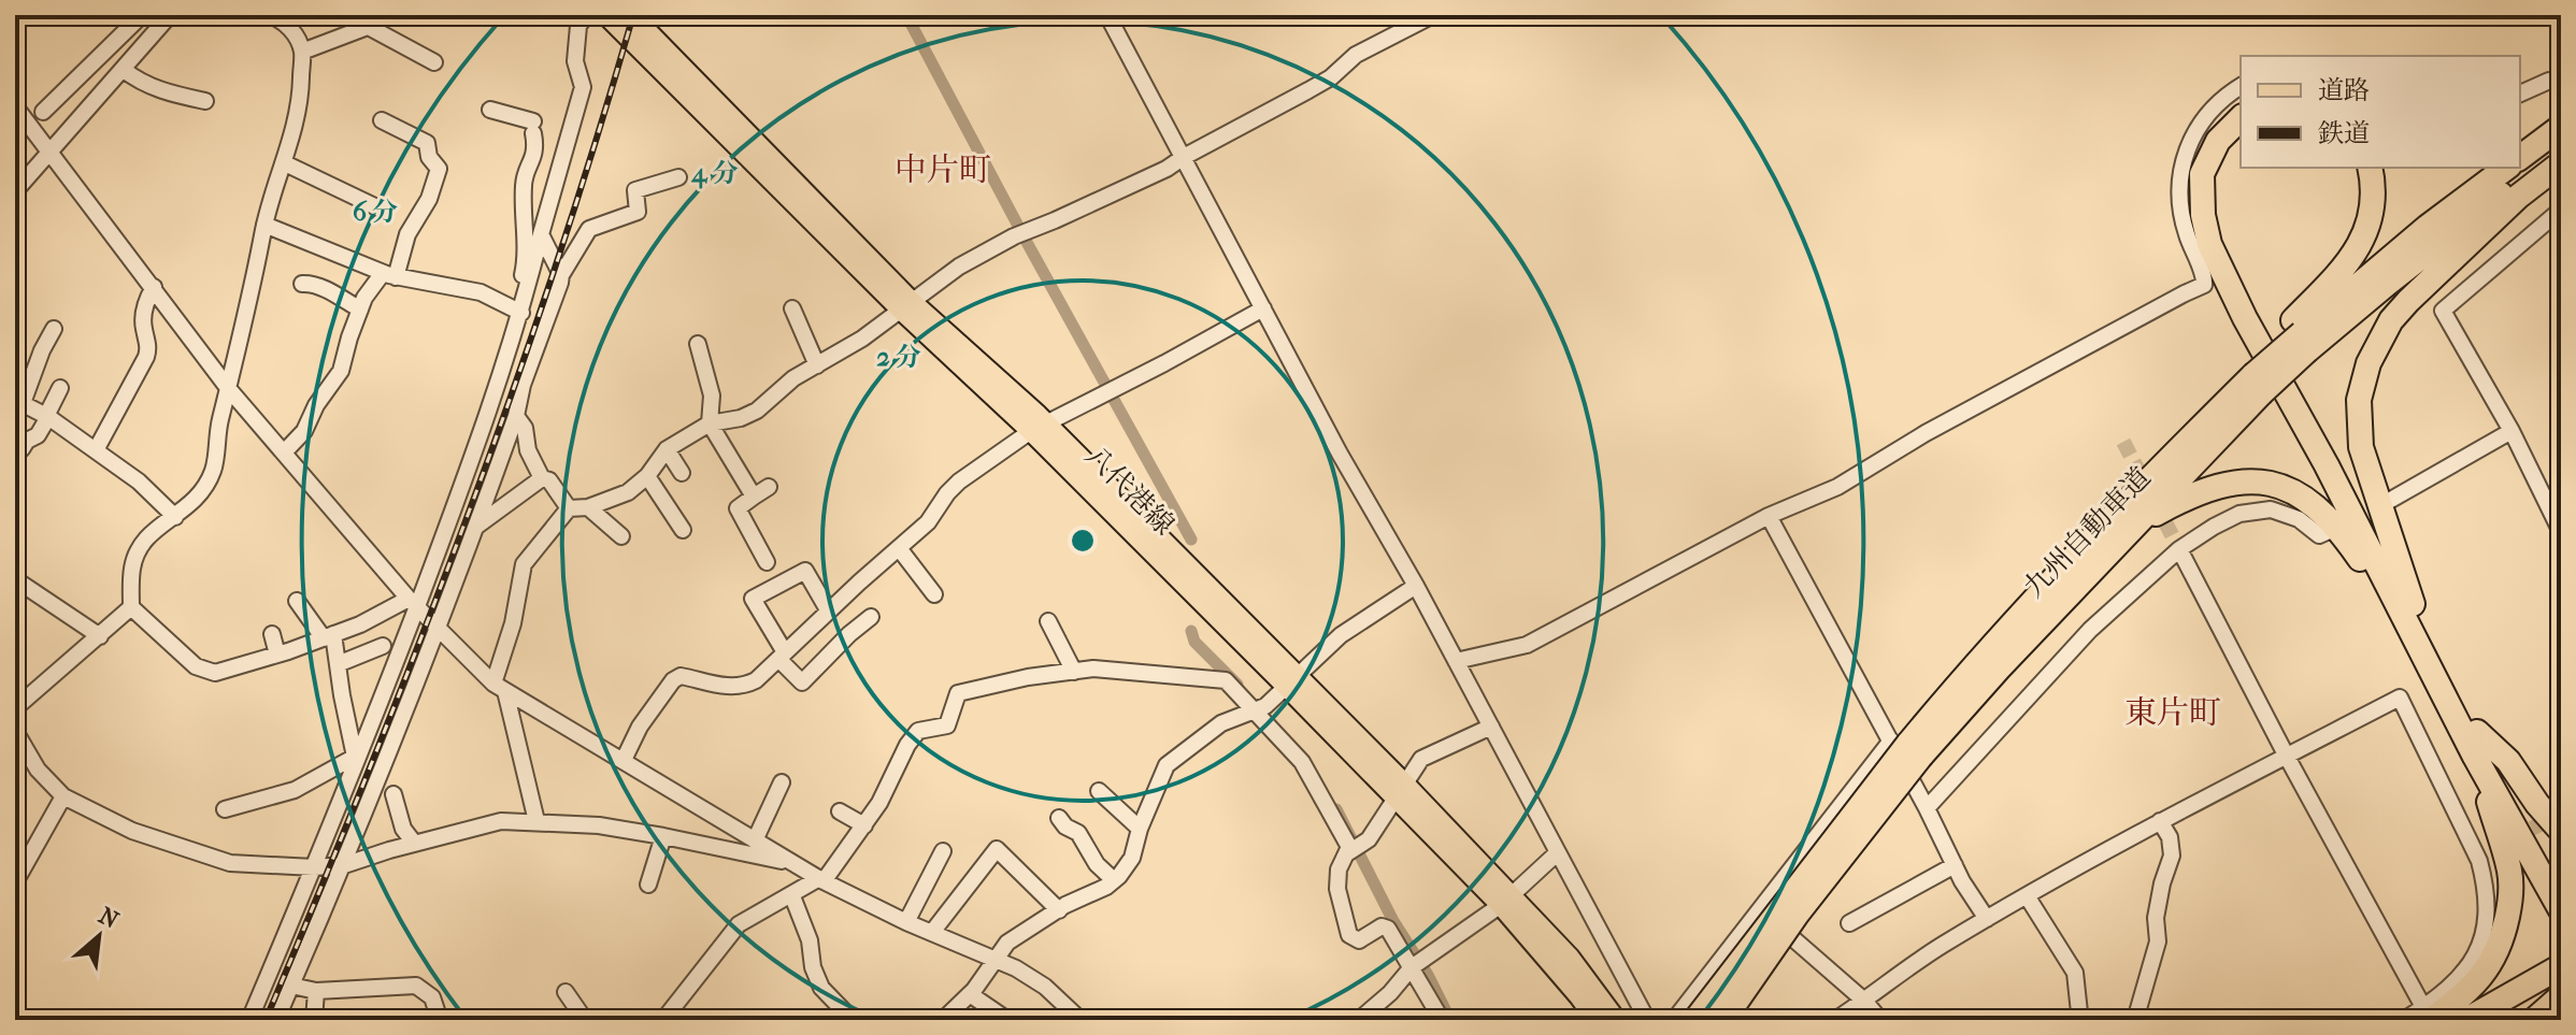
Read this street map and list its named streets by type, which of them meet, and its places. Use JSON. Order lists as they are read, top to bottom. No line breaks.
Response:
{"streets":{"highway":["九州自動車道"],"main road":["八代港線"]},"districts":["中片町","東片町"],"legend":["道路","鉄道"],"north":"top right","rings":["4 分","6 分","2 分"]}
